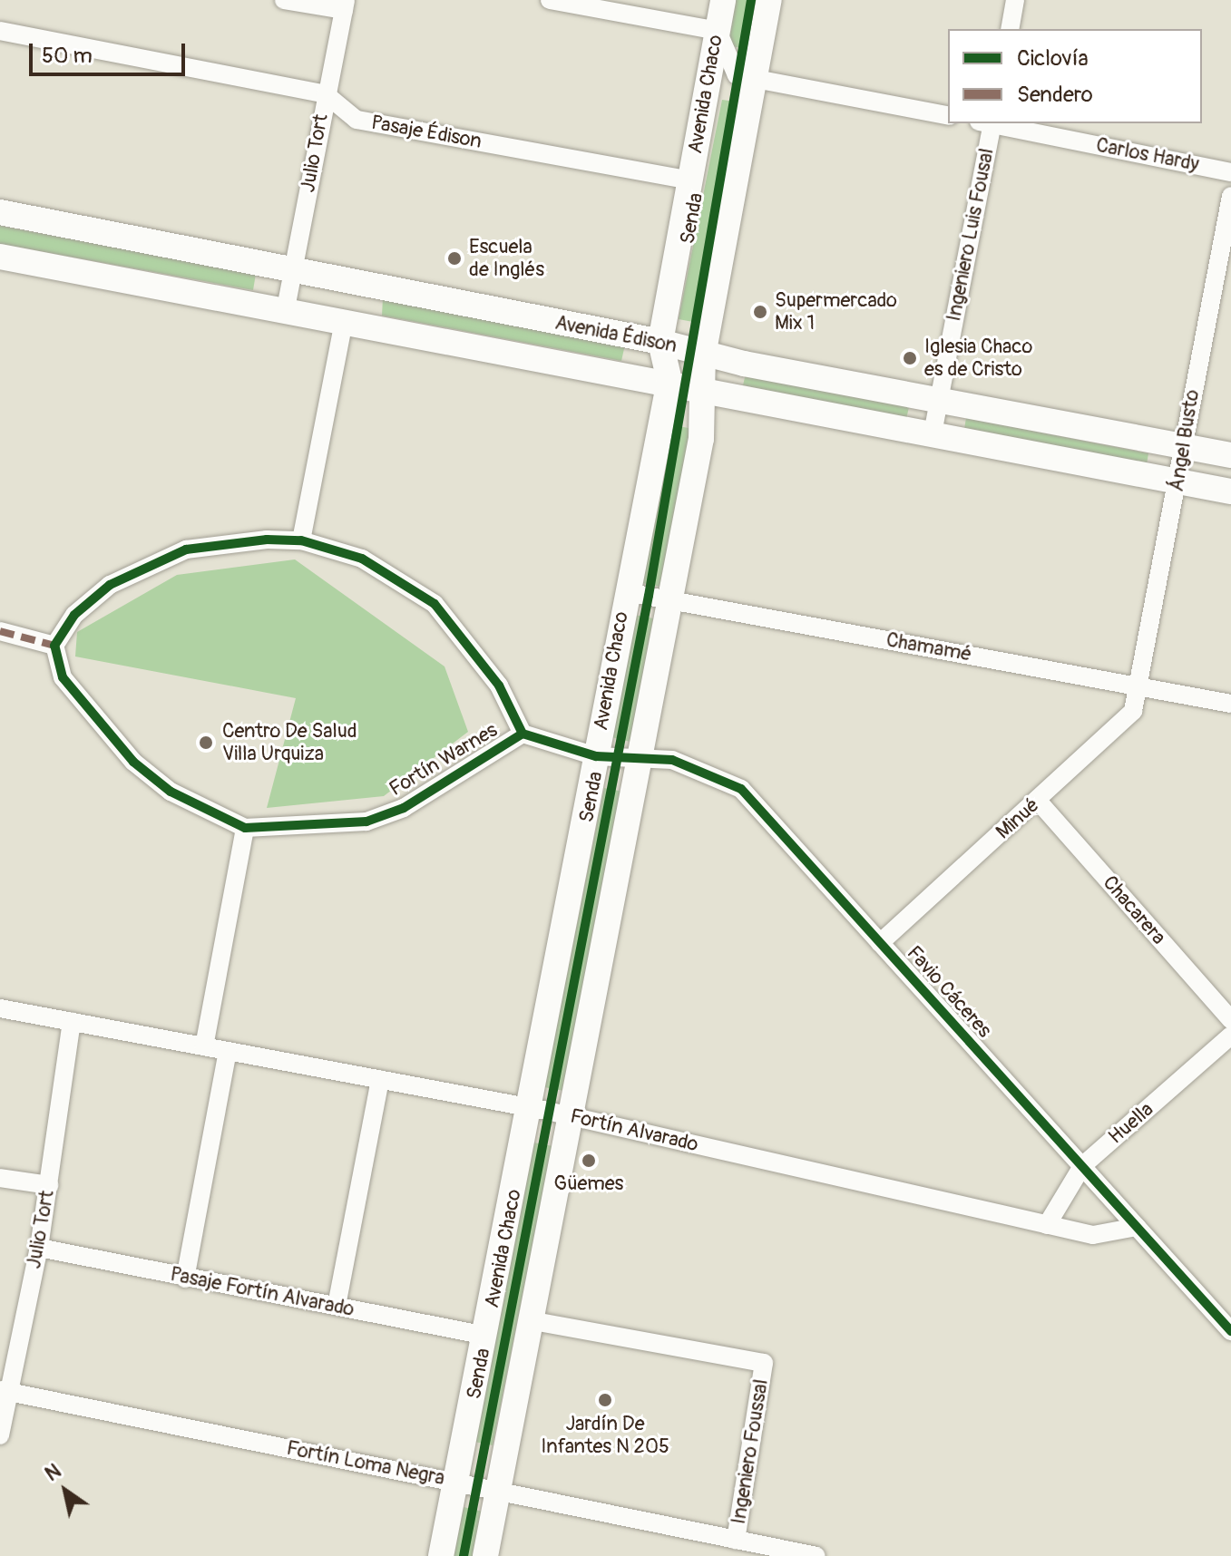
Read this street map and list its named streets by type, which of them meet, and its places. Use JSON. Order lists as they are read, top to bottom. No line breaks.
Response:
{"streets":{"main road":["Avenida Chaco","Avenida Édison"],"street":["Pasaje Édison","Julio Tort","Carlos Hardy","Ingeniero Luis Fousal","Ángel Busto","Chamamé","Fortín Warnes","Minué","Chacarera","Favio Cáceres","Huella","Fortín Alvarado","Pasaje Fortín Alvarado","Ingeniero Foussal","Fortín Loma Negra"],"cycle path":["Senda"]},"crossings":[["Avenida Chaco","Pasaje Édison"],["Avenida Chaco","Avenida Édison"],["Avenida Chaco","Chamamé"],["Avenida Chaco","Fortín Warnes"],["Avenida Chaco","Favio Cáceres"],["Avenida Chaco","Fortín Alvarado"],["Avenida Chaco","Pasaje Fortín Alvarado"],["Avenida Chaco","Ingeniero Foussal"],["Avenida Chaco","Fortín Loma Negra"],["Pasaje Édison","Julio Tort"],["Julio Tort","Avenida Édison"],["Julio Tort","Fortín Alvarado"],["Julio Tort","Pasaje Fortín Alvarado"],["Julio Tort","Fortín Loma Negra"],["Ingeniero Luis Fousal","Avenida Édison"],["Avenida Édison","Ángel Busto"],["Ángel Busto","Chamamé"],["Ángel Busto","Minué"],["Chamamé","Minué"],["Fortín Warnes","Favio Cáceres"],["Minué","Chacarera"],["Minué","Favio Cáceres"],["Favio Cáceres","Huella"],["Favio Cáceres","Fortín Alvarado"],["Huella","Fortín Alvarado"],["Ingeniero Foussal","Fortín Loma Negra"]],"places":["Escuela de Inglés","Supermercado Mix 1","Iglesia Chaco es de Cristo","Centro De Salud Villa Urquiza","Güemes","Jardín De Infantes N 205"],"legend":["Ciclovía","Sendero"],"scale_bar":"50 m","north":"top left"}
